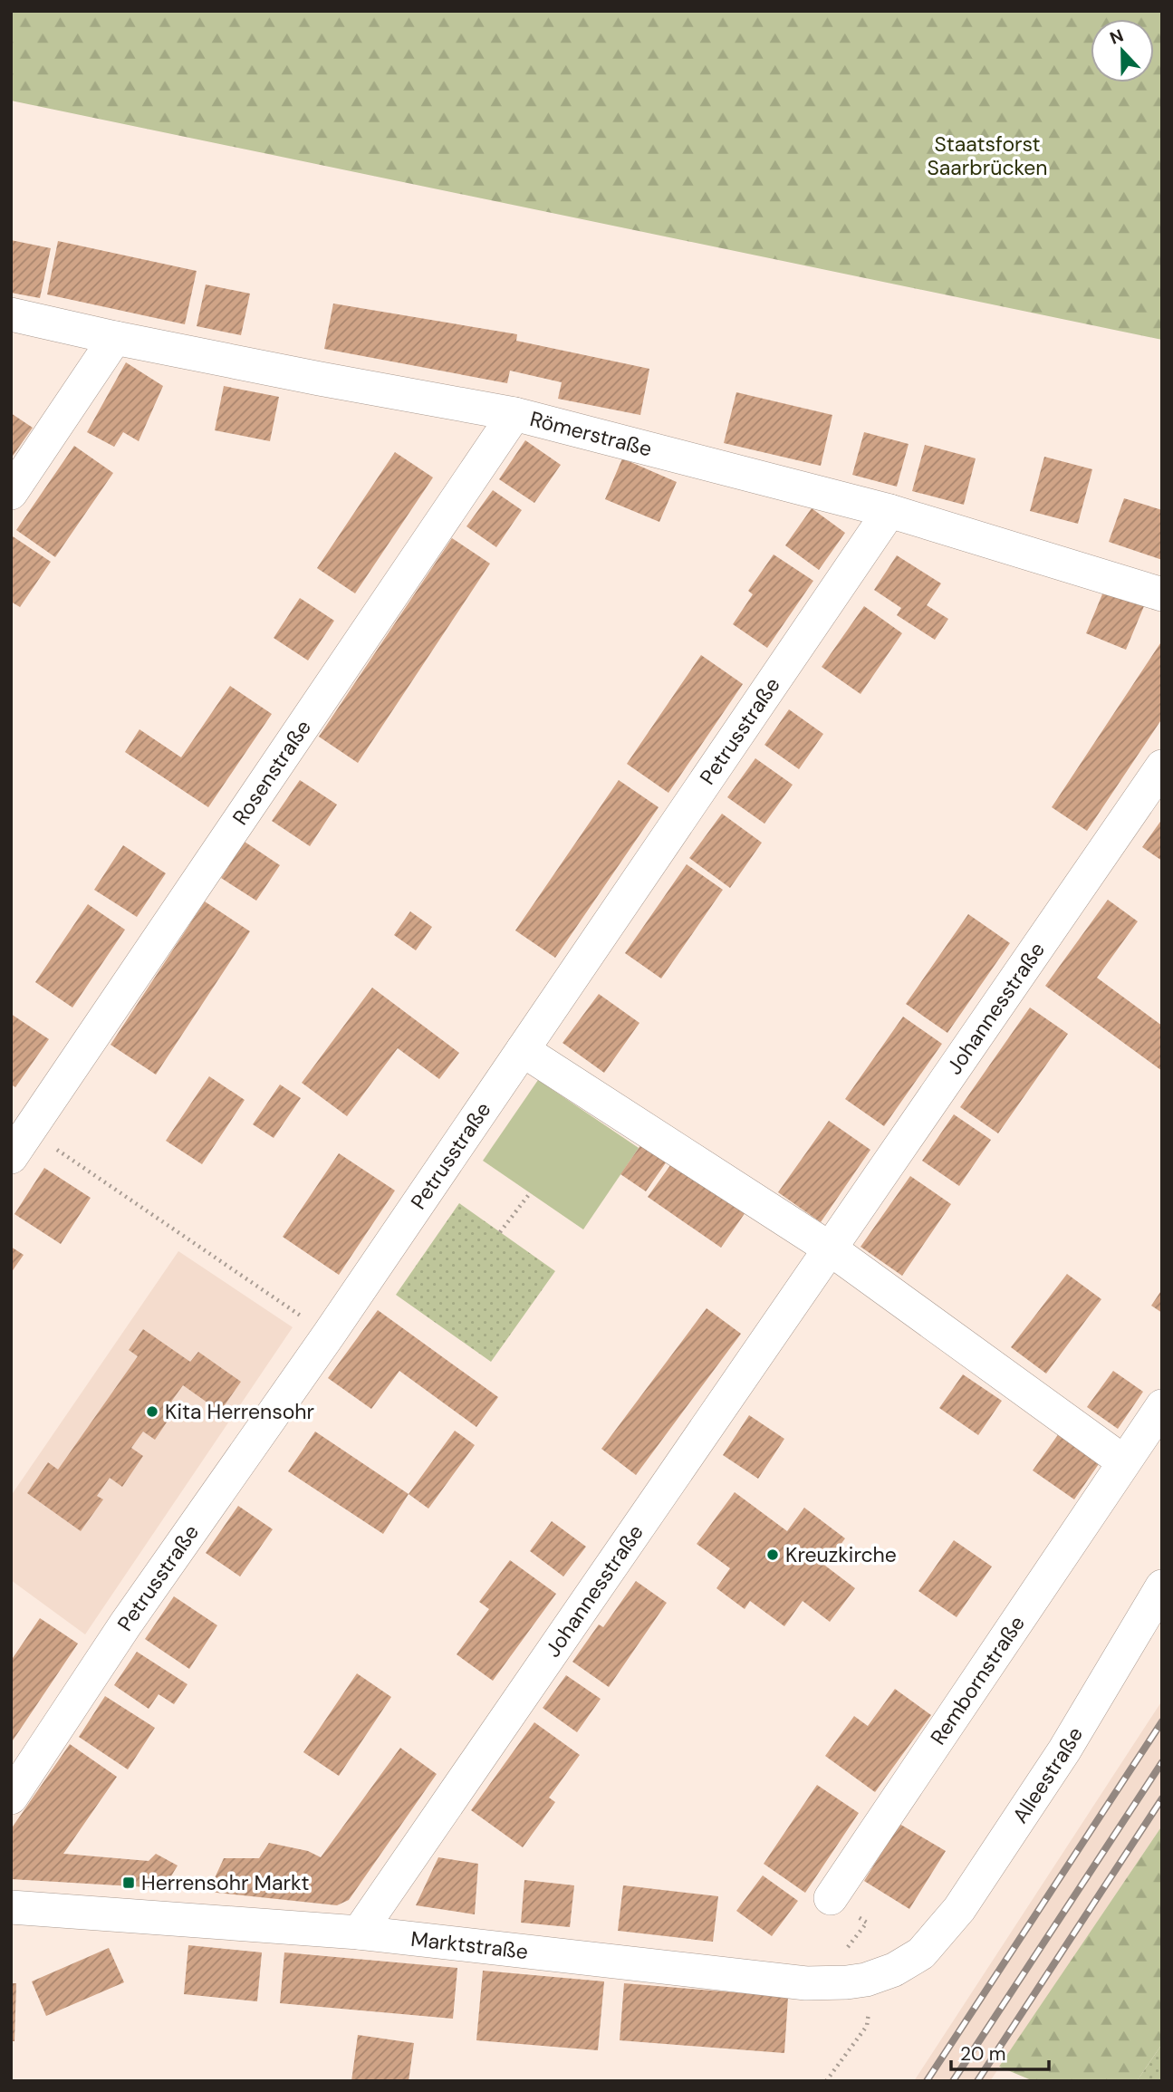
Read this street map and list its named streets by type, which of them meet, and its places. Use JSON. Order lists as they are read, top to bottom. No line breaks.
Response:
{"streets":{"street":["Römerstraße","Petrusstraße","Rosenstraße","Johannesstraße","Rembornstraße","Alleestraße","Marktstraße"]},"crossings":[["Römerstraße","Petrusstraße"],["Römerstraße","Rosenstraße"],["Johannesstraße","Marktstraße"],["Alleestraße","Marktstraße"]],"parks":["Staatsforst Saarbrücken"],"places":{"other":["Kita Herrensohr","Kreuzkirche"],"transit":["Herrensohr Markt"]},"scale_bar":"20 m","north":"top"}
